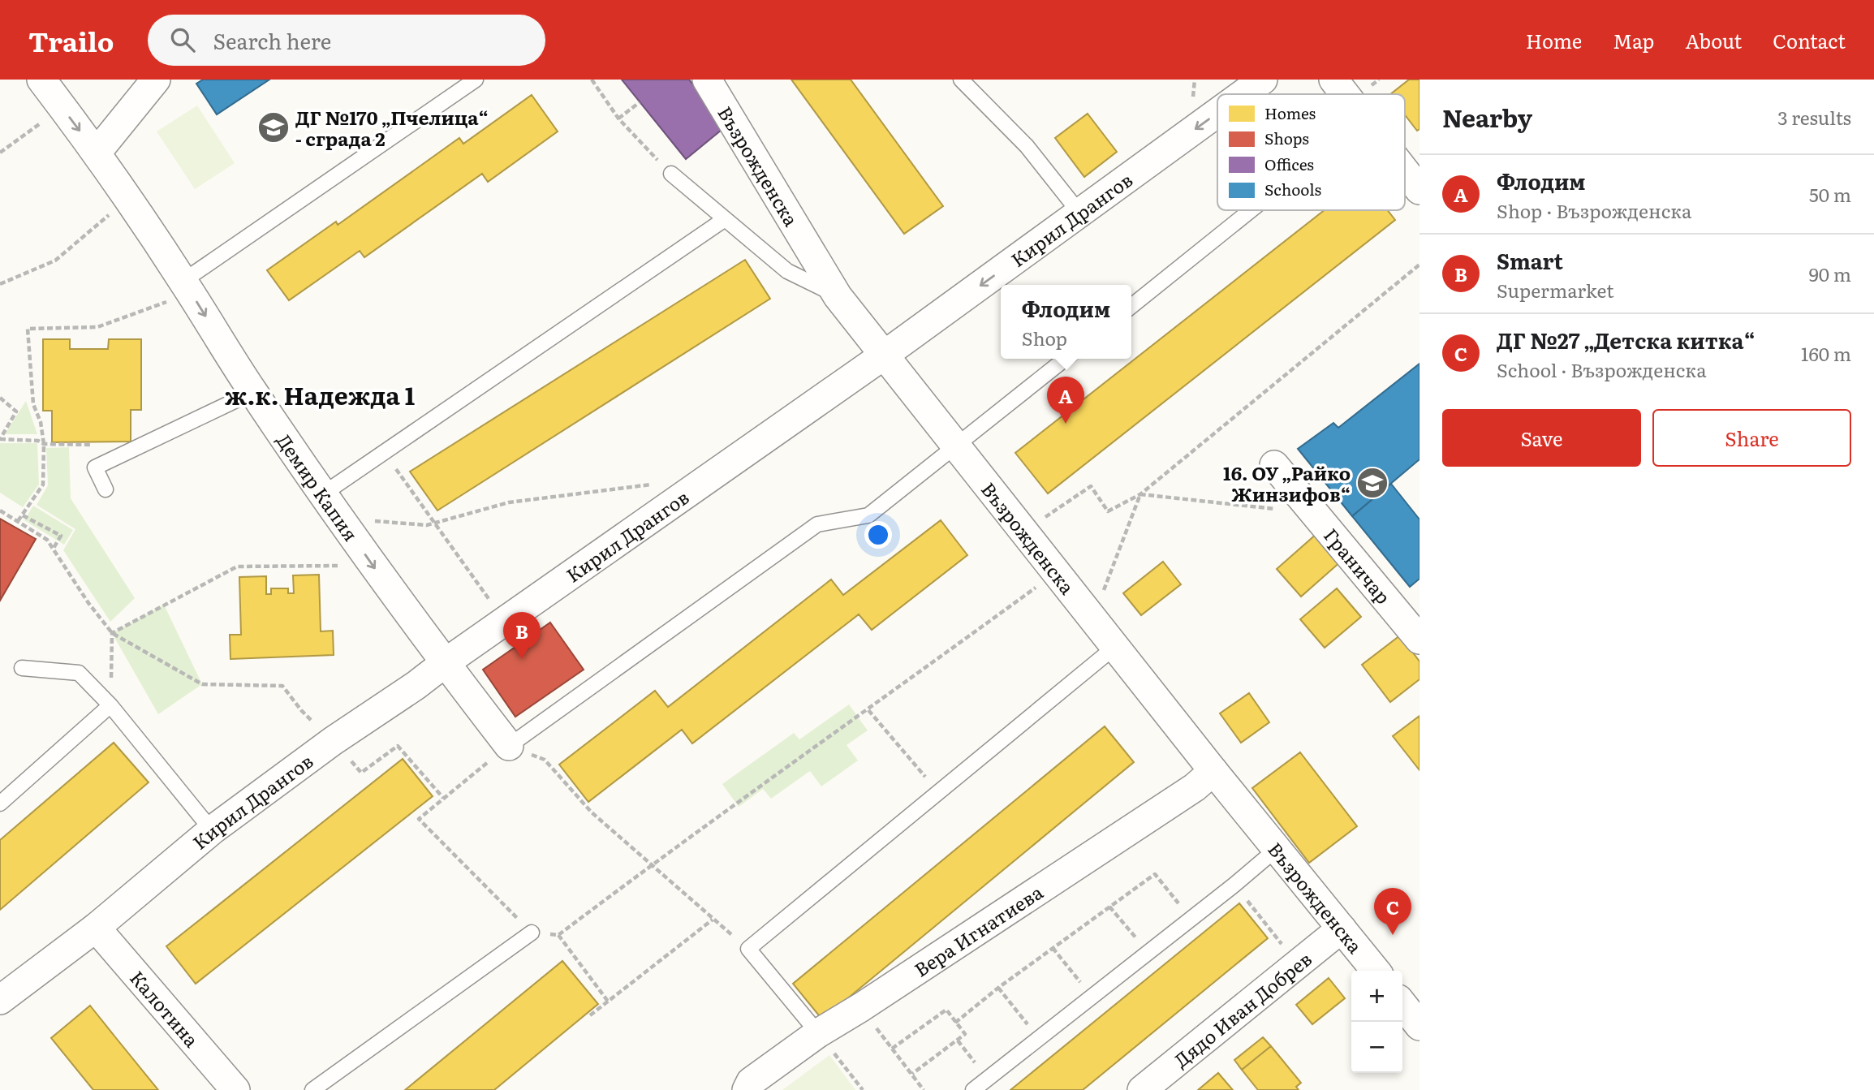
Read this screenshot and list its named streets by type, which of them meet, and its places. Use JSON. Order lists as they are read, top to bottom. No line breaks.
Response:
{"streets":{"street":["Възрожденска","Кирил Дрангов","Демир Капия","Граничар","Вера Игнатиева","Калотина","Дядо Иван Добрев"]},"crossings":[["Възрожденска","Кирил Дрангов"],["Възрожденска","Вера Игнатиева"],["Възрожденска","Дядо Иван Добрев"],["Кирил Дрангов","Демир Капия"],["Кирил Дрангов","Калотина"]],"districts":["ж.к. Надежда 1"],"places":{"school or university":["ДГ №170 „Пчелица“ - сграда 2","16. ОУ „Райко Жинзифов“"]},"legend":["Homes","Shops","Offices","Schools"],"page":{"header":"Trailo","search":"Search here","nav":["Home","Map","About","Contact"],"heading":["Nearby","3 results"],"list":[{"mark":"A","name":"Флодим","note":"Shop · Възрожденска","value":"50 m"},{"mark":"B","name":"Smart","note":"Supermarket","value":"90 m"},{"mark":"C","name":"ДГ №27 „Детска китка“","note":"School · Възрожденска","value":"160 m"}],"popup":["Флодим","Shop"],"pins":["A","B","C"],"buttons":["Save","Share"],"map_buttons":["+","−"]}}
